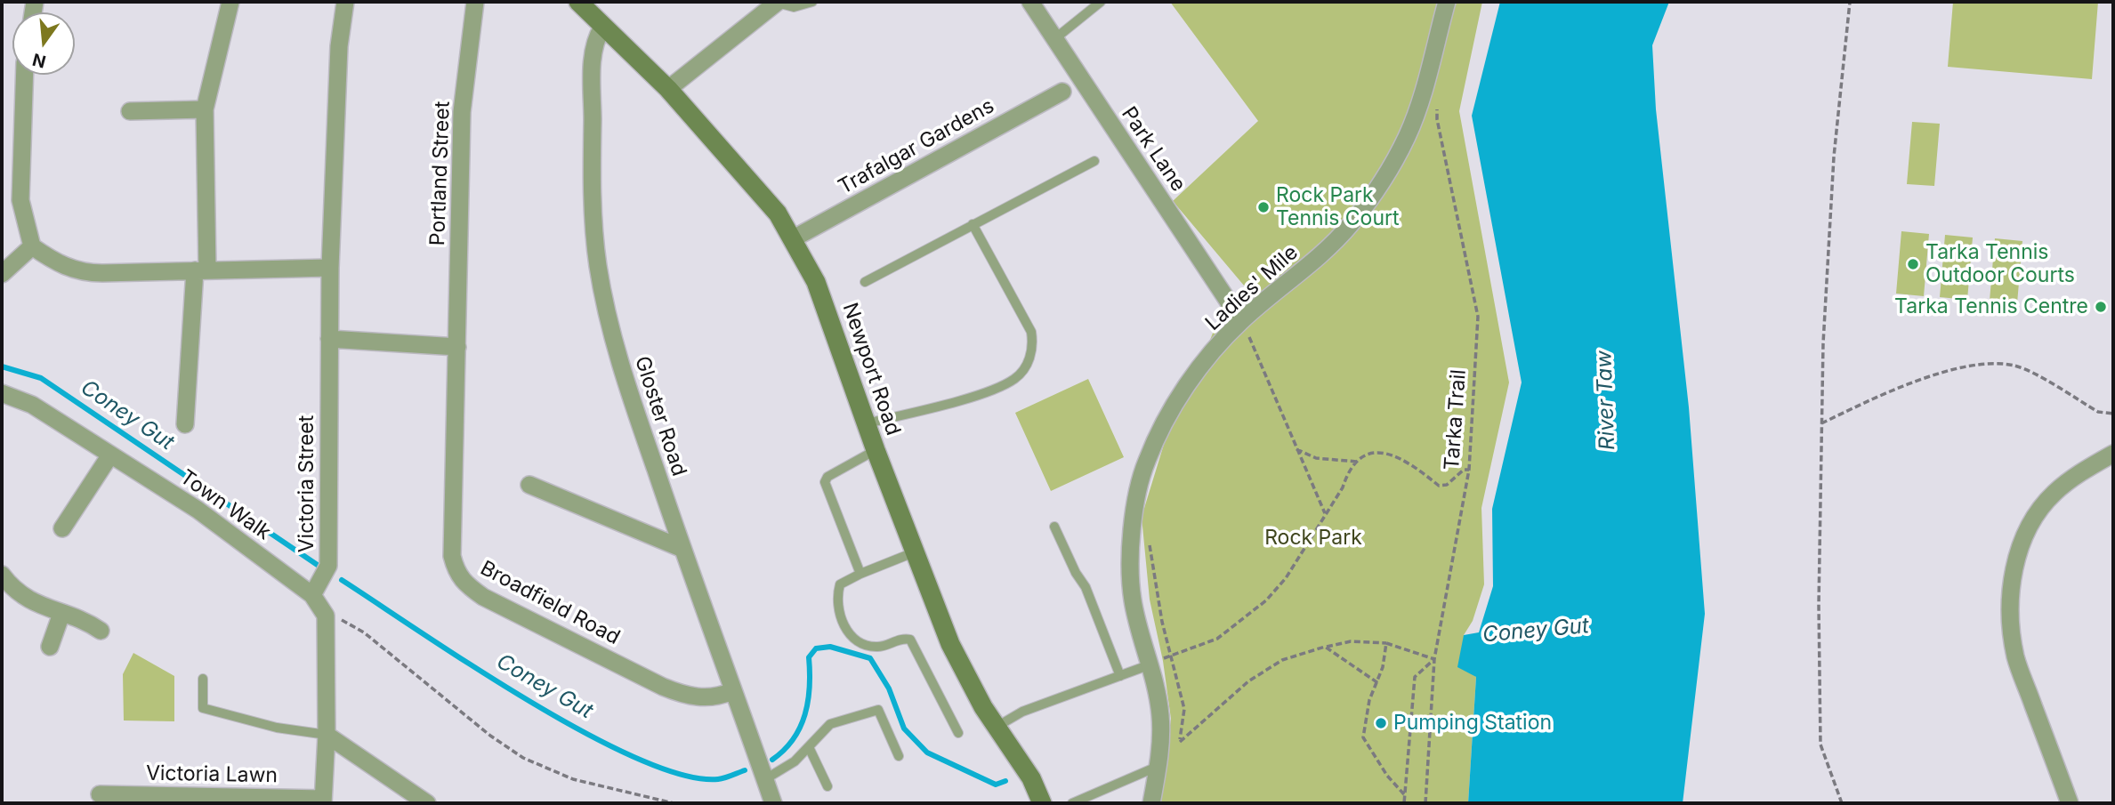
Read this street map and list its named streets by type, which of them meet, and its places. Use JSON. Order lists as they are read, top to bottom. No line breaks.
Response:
{"streets":{"street":["Trafalgar Gardens","Park Lane","Portland Street","Ladies' Mile","Newport Road","Gloster Road","Victoria Street","Town Walk","Broadfield Road","Victoria Lawn"],"path":["Tarka Trail"]},"crossings":[["Trafalgar Gardens","Newport Road"],["Park Lane","Ladies' Mile"],["Portland Street","Broadfield Road"],["Newport Road","Gloster Road"],["Gloster Road","Broadfield Road"],["Victoria Street","Town Walk"]],"water":["River Taw","Coney Gut"],"parks":["Rock Park"],"places":["Rock Park Tennis Court","Tarka Tennis Outdoor Courts","Tarka Tennis Centre","Pumping Station"],"north":"bottom"}
